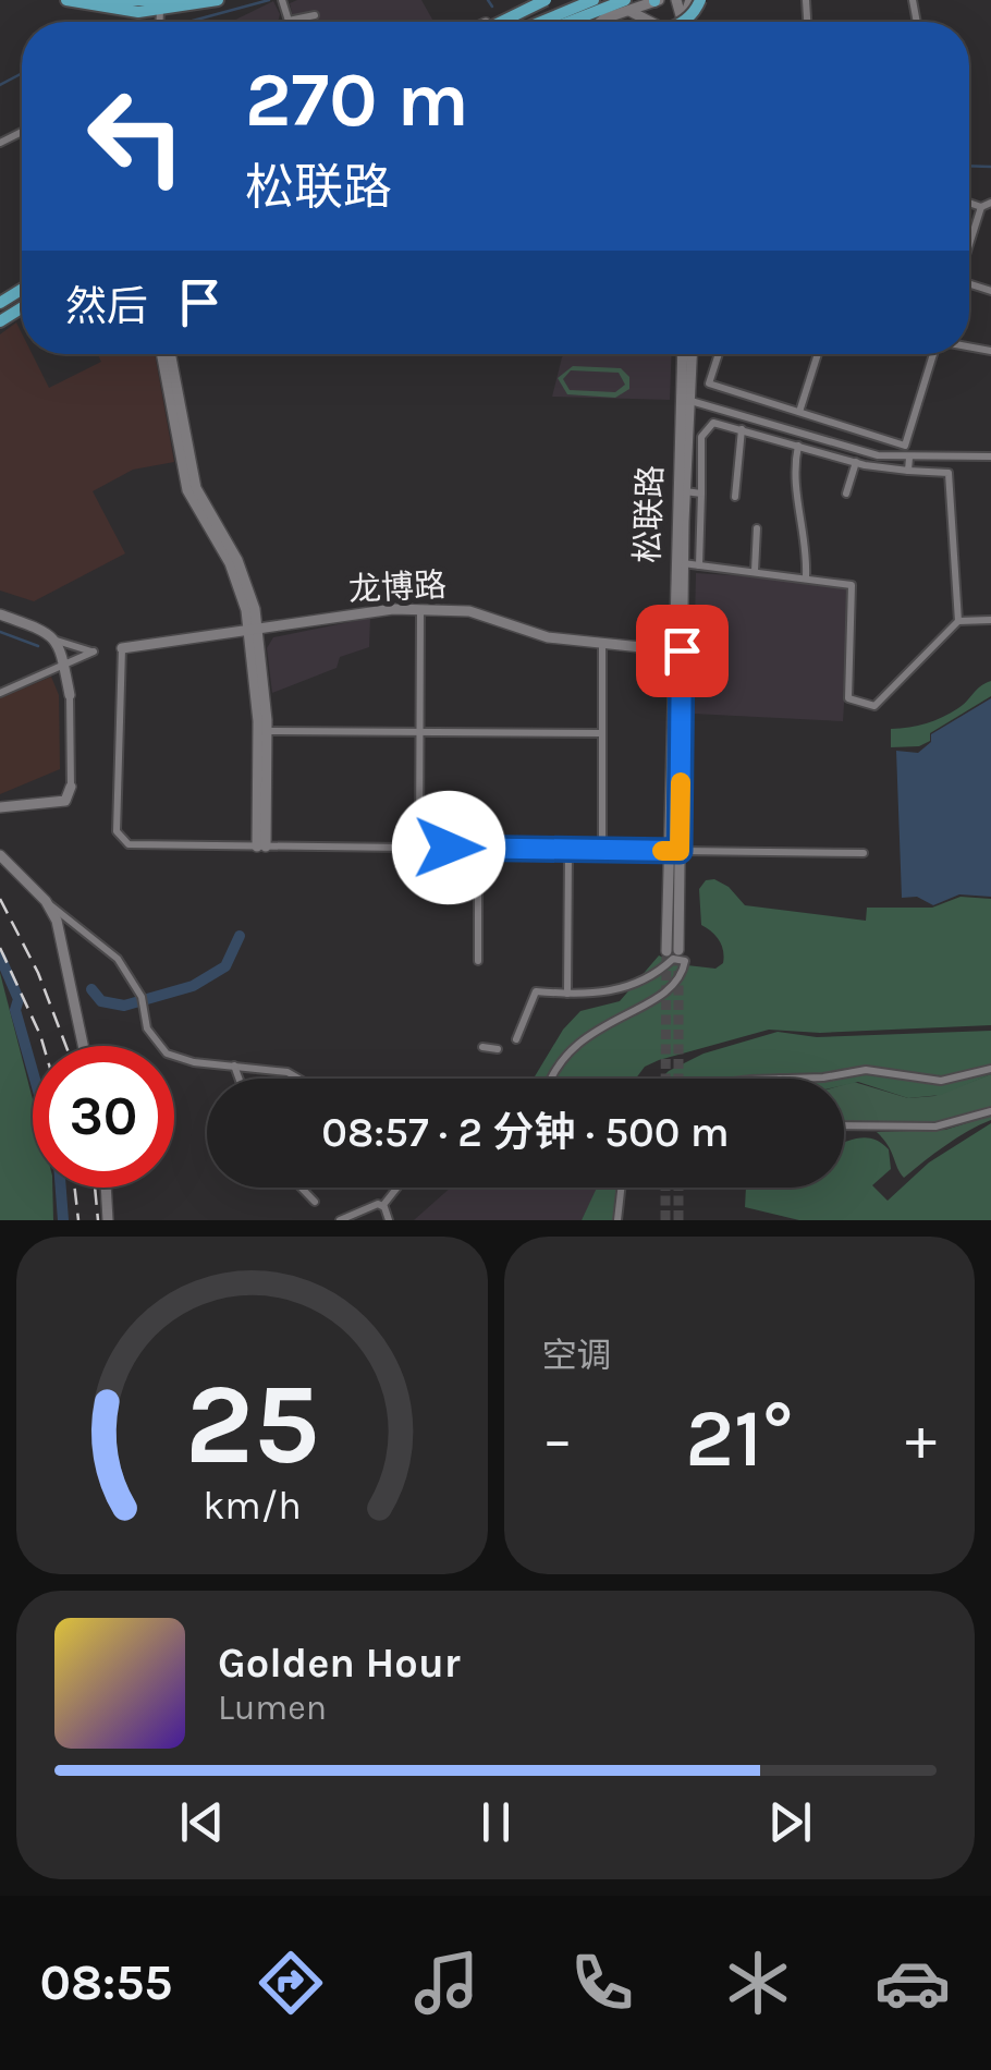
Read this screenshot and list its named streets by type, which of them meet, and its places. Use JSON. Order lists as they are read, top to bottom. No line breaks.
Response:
{"streets":{"street":["松联路","龙博路"]},"crossings":[["松联路","龙博路"]],"page":{"turn":["270 m","松联路"],"then":"然后","limit":"30","trip":"08:57 · 2 分钟 · 500 m","tile":"空调","heat":["−","21°","+"],"song":["Golden Hour","Lumen"],"tabs":"08:55","gauge":["25","km/h"]}}
